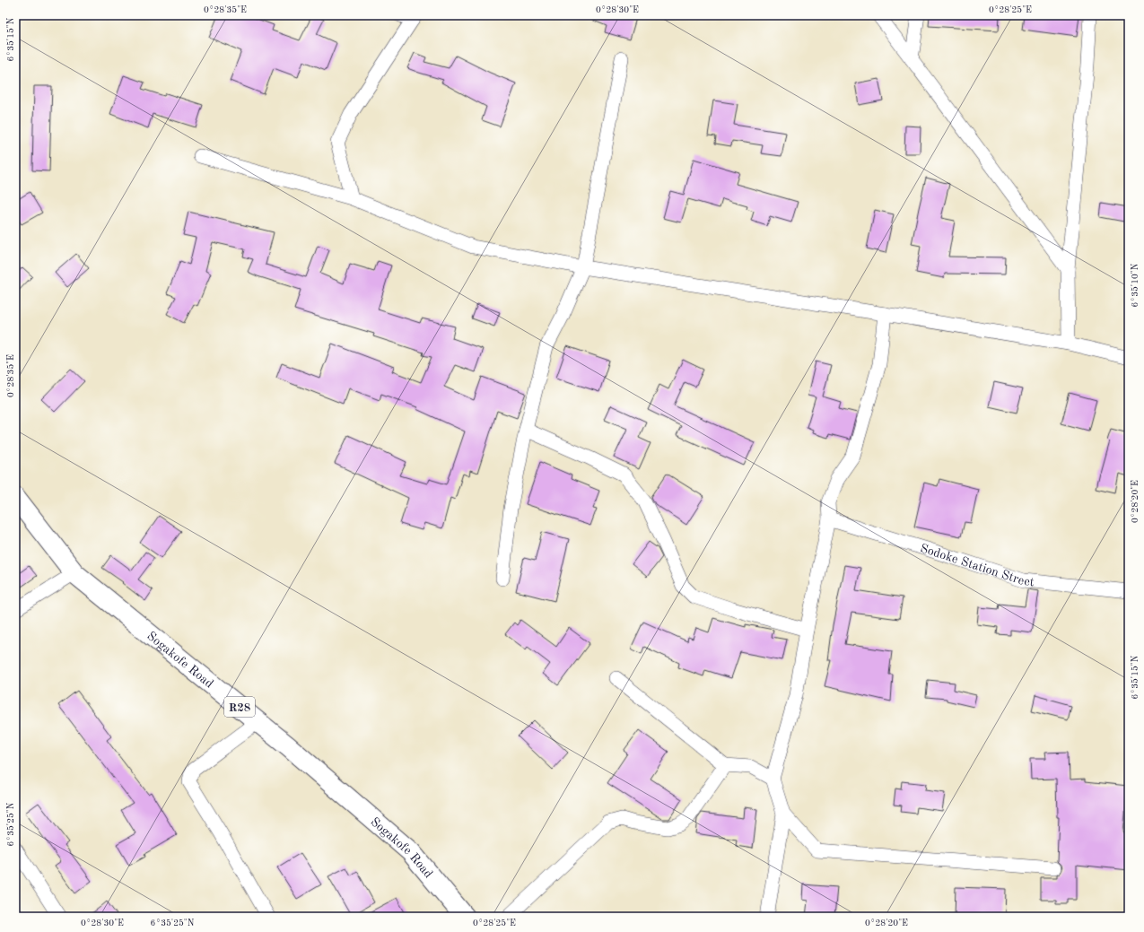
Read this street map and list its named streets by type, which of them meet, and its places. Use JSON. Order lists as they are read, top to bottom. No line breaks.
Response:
{"streets":{"main road":["Sogakofe Road","R28"],"street":["Sodoke Station Street"]},"coordinates":["0°28'35\"E","0°28'30\"E","0°28'25\"E","6°35'15\"N","6°35'10\"N","0°28'20\"E","6°35'25\"N"]}
